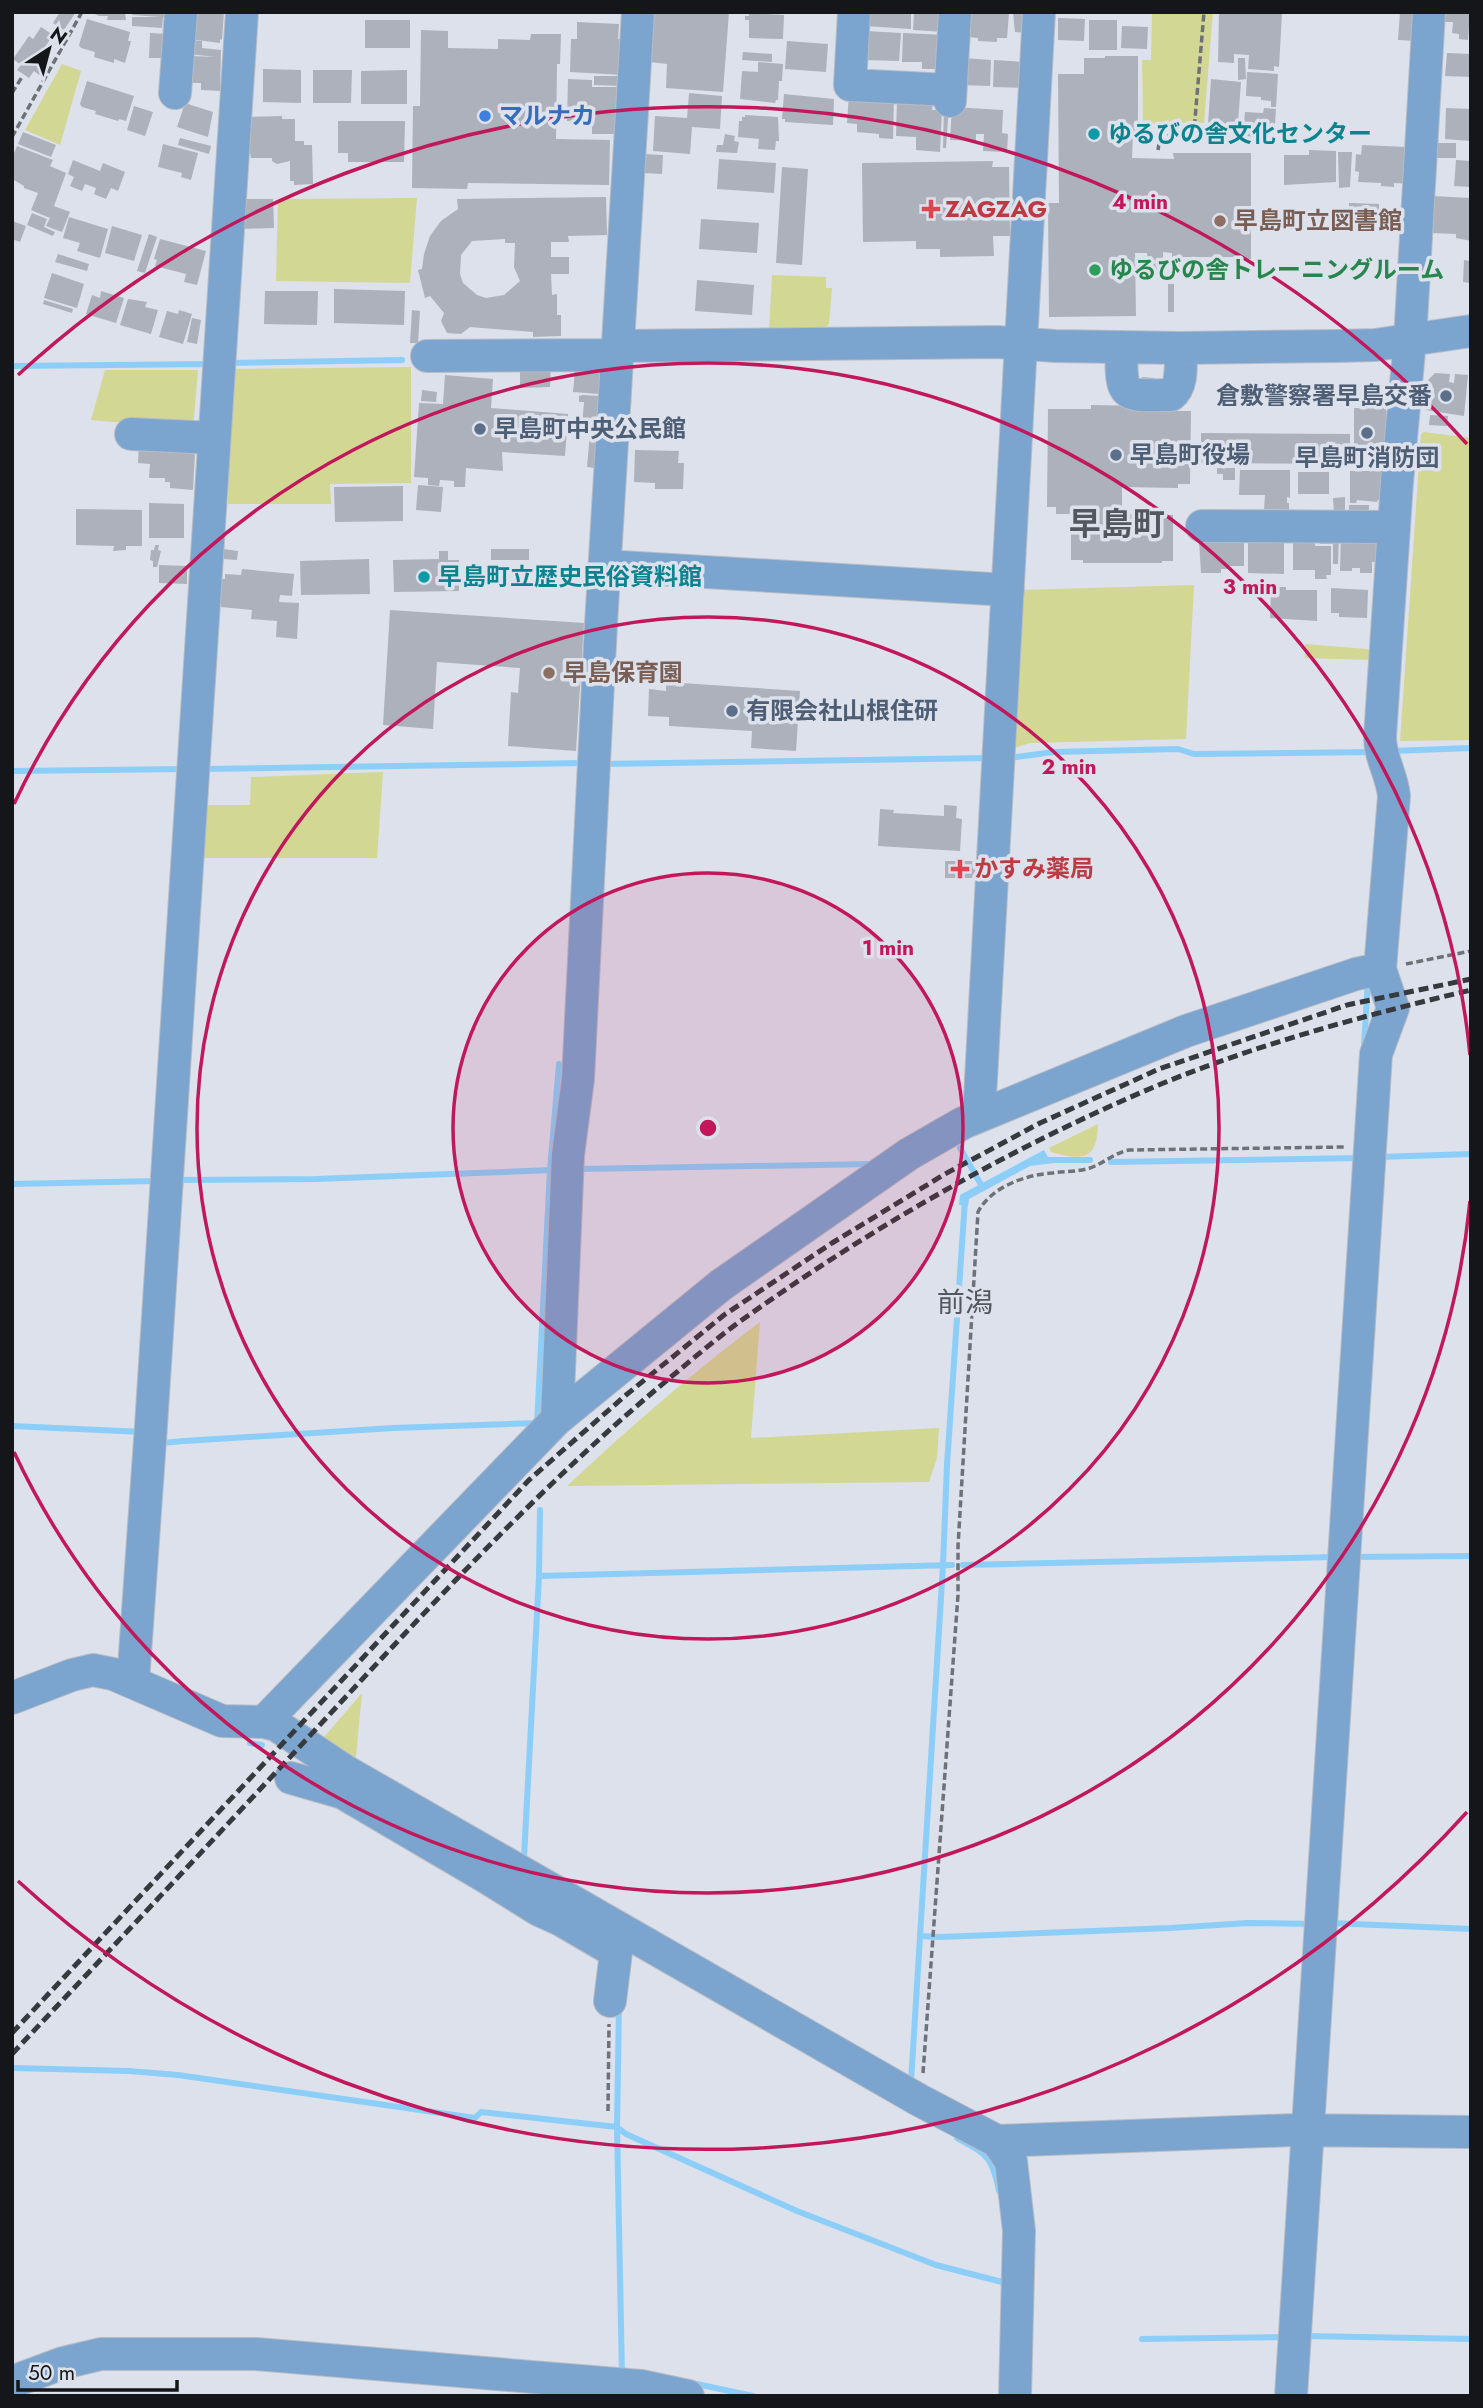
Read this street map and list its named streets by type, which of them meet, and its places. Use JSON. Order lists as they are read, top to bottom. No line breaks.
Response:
{"districts":["早島町","前潟"],"places":{"other":["マルナカ","ゆるびの舎文化センター","早島町立図書館","ゆるびの舎トレーニングルーム","倉敷警察署早島交番","早島町中央公民館","早島町消防団","早島町役場","早島町立歴史民俗資料館","早島保育園","有限会社山根住研"],"health":["ZAGZAG","かすみ薬局"]},"scale_bar":"50 m","north":"top right","rings":["4 min","3 min","2 min","1 min"]}
